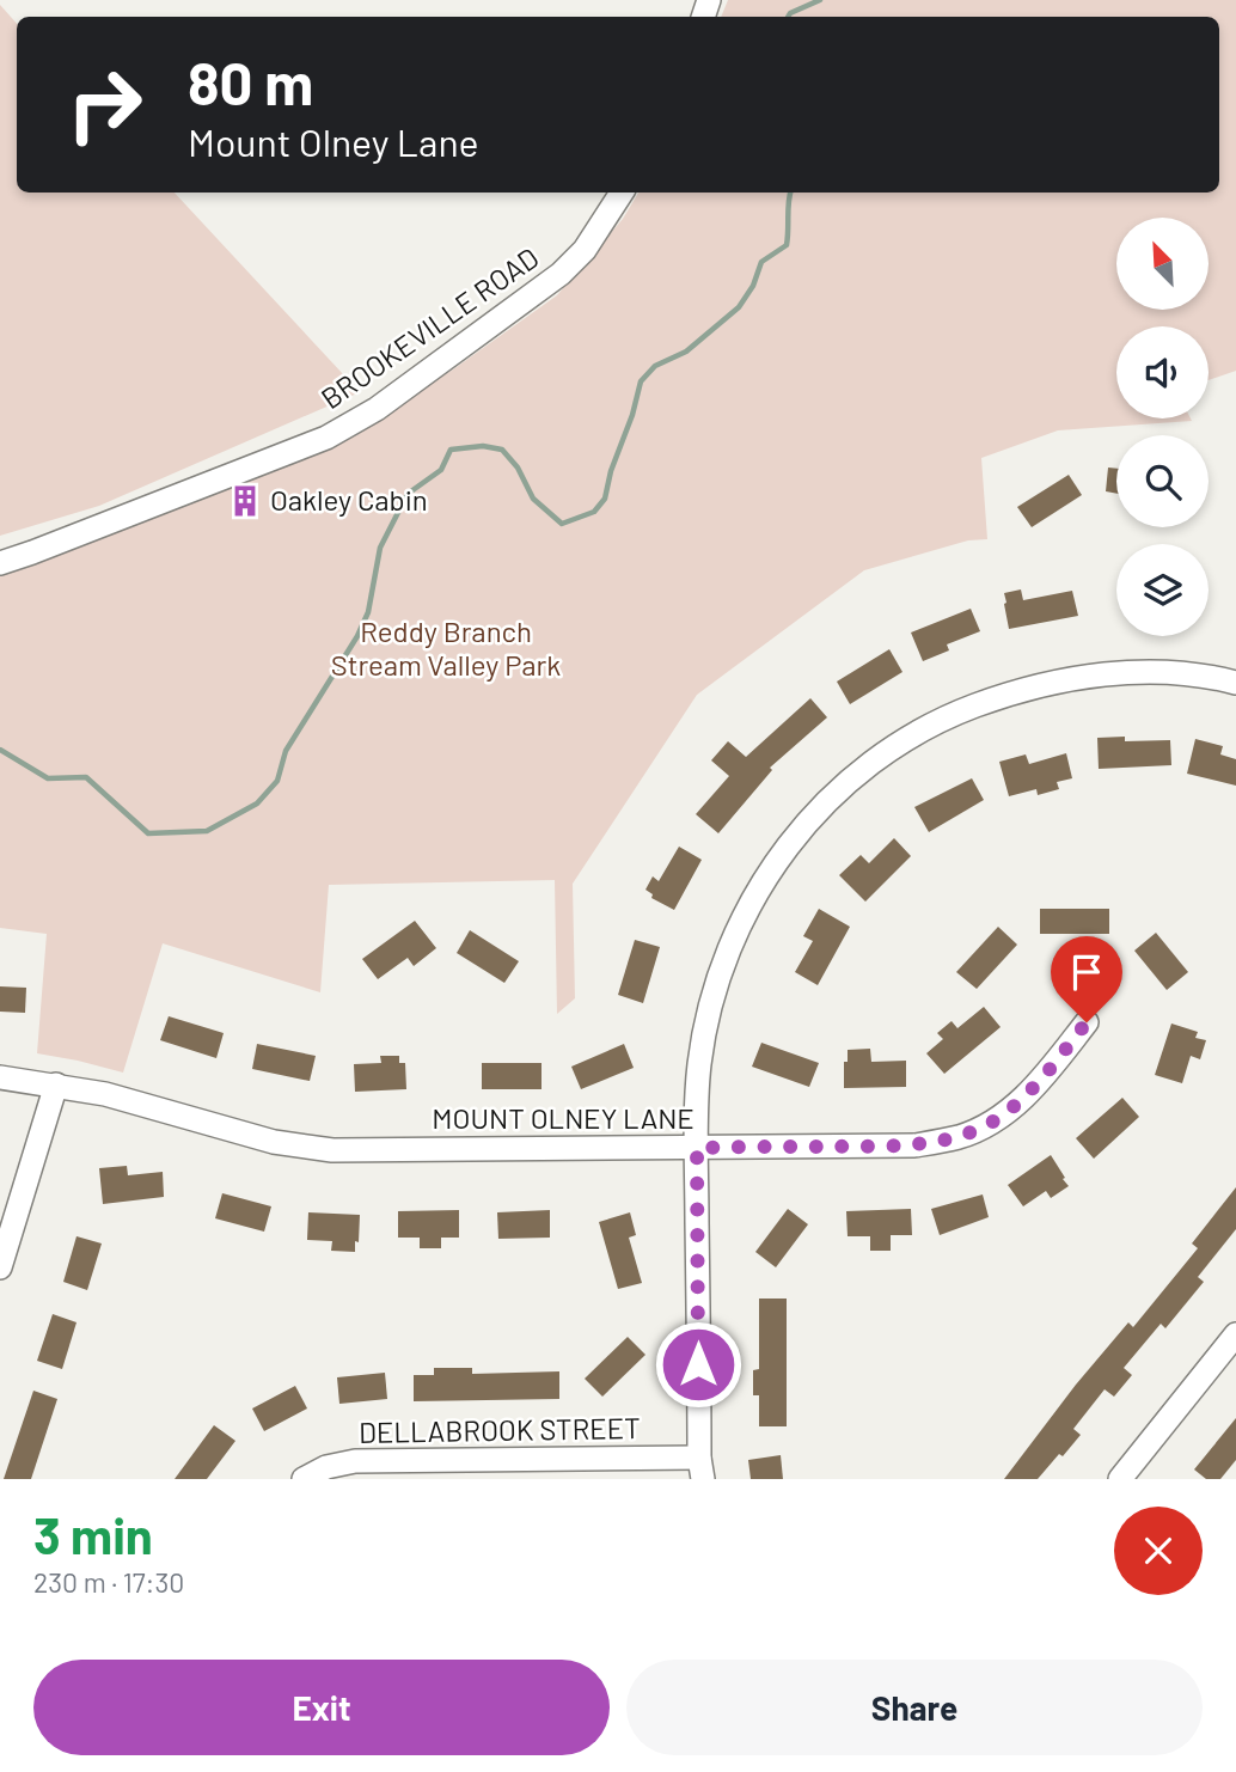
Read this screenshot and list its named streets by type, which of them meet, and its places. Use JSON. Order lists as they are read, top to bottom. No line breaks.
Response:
{"streets":{"street":["BROOKEVILLE ROAD","MOUNT OLNEY LANE","DELLABROOK STREET"]},"parks":["Reddy Branch Stream Valley Park"],"places":{"building":["Oakley Cabin"]},"north":"top left","page":{"turn":["80 m","Mount Olney Lane"],"heading":["3 min","230 m · 17:30"],"buttons":["Exit","Share"]}}
